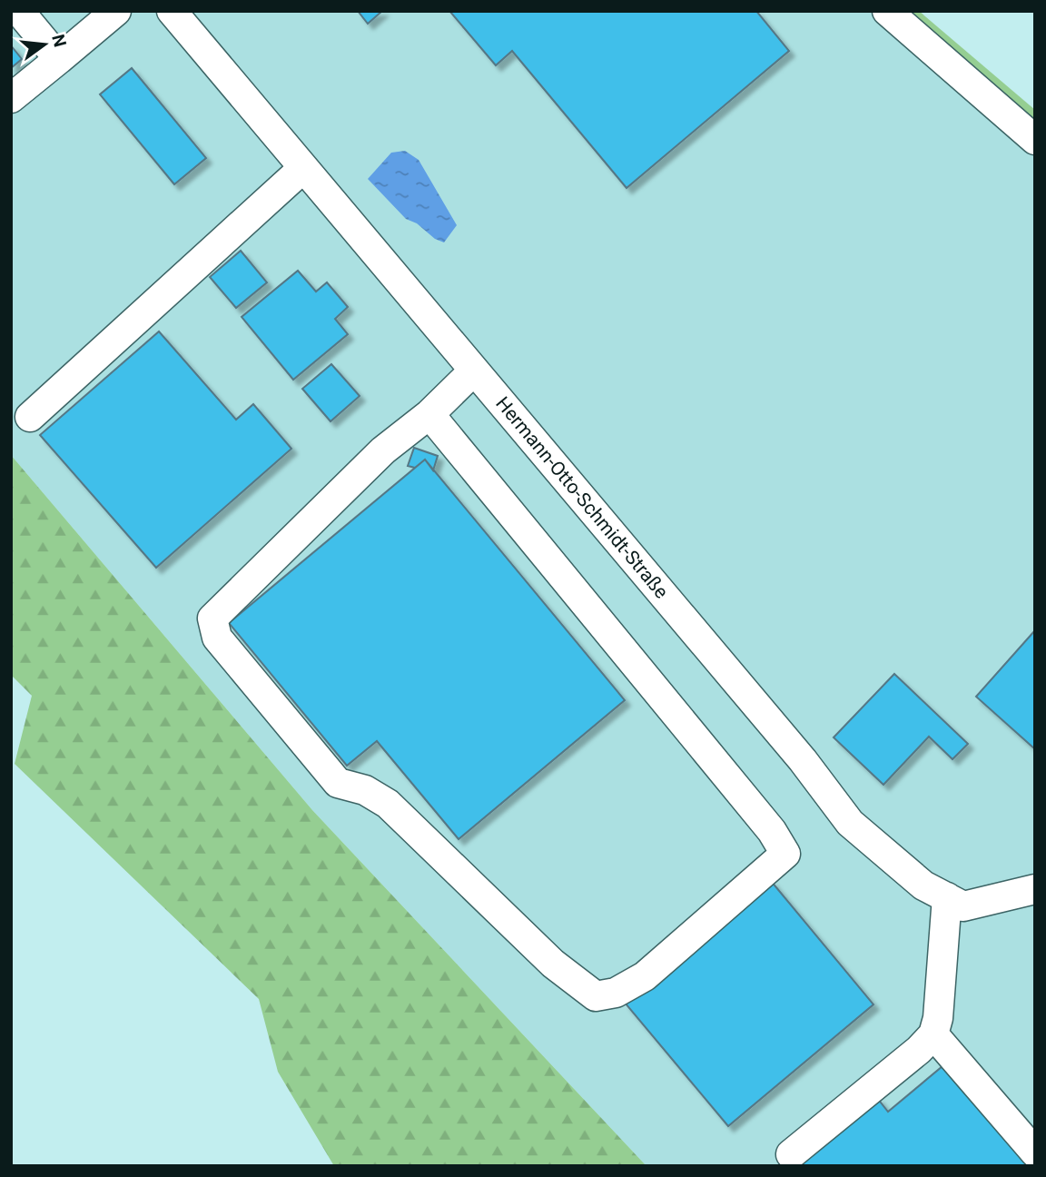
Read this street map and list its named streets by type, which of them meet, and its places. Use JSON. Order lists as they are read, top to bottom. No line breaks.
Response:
{"streets":{"street":["Hermann-Otto-Schmidt-Straße"]},"north":"right"}
